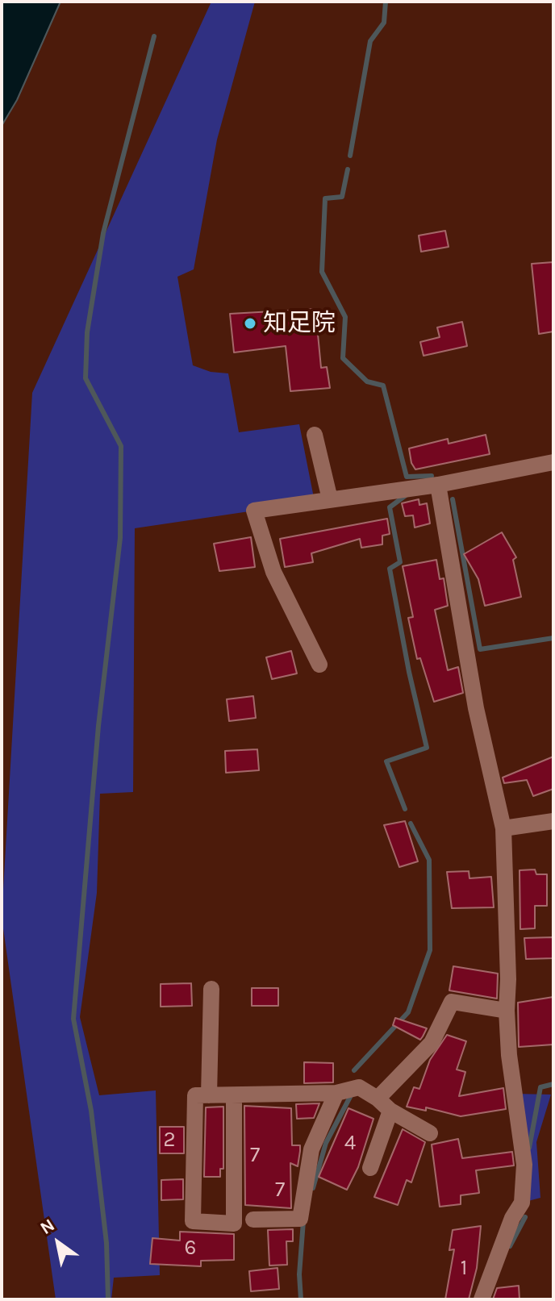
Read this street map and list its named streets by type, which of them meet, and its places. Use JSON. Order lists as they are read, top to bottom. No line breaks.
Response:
{"places":["知足院"],"house_numbers":["2","4","7","7","6","1"],"north":"top left"}
